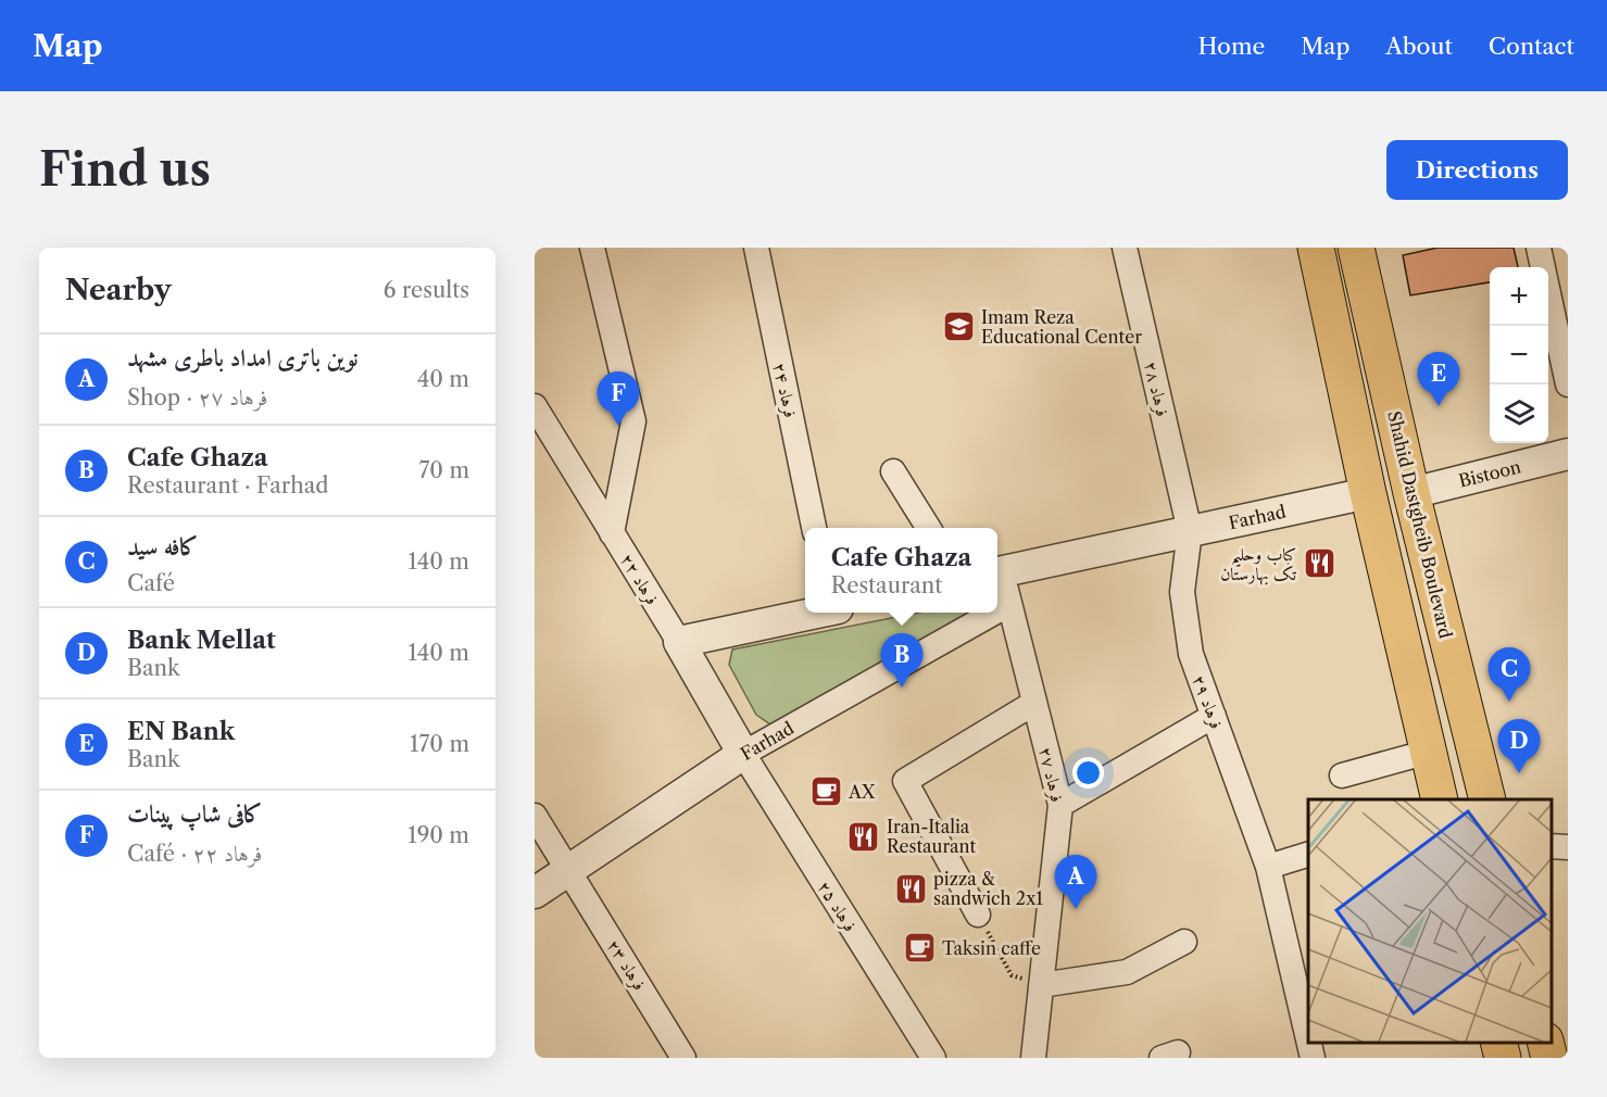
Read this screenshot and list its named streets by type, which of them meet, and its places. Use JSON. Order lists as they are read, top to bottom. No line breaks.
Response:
{"streets":{"main road":["Shahid Dastgheib Boulevard"],"street":["فرهاد ۲۸","فرهاد ۲۴","Bistoon","Farhad","فرهاد ۲۲","فرهاد ۲۹","فرهاد ۲۷","فرهاد ۲۵","فرهاد ۲۳"]},"crossings":[["فرهاد ۲۸","Farhad"],["فرهاد ۲۸","فرهاد ۲۹"],["Bistoon","Shahid Dastgheib Boulevard"],["Farhad","فرهاد ۲۲"],["Farhad","فرهاد ۲۹"],["Farhad","فرهاد ۲۷"],["Farhad","فرهاد ۲۵"],["Farhad","فرهاد ۲۳"],["فرهاد ۲۲","فرهاد ۲۵"]],"places":{"school or university":["Imam Reza Educational Center"],"restaurant":["کباب وحلیم تک بهارستان","Iran-Italia Restaurant","pizza & sandwich 2x1"],"cafe":["AX","Taksin caffe"]},"page":{"header":"Map","nav":["Home","Map","About","Contact"],"buttons":"Directions","title":"Find us","heading":["Nearby","6 results"],"map_buttons":["+","−"],"list":[{"mark":"A","name":"نوین باتری امداد باطری مشهد","note":"Shop · فرهاد ۲۷","value":"40 m"},{"mark":"B","name":"Cafe Ghaza","note":"Restaurant · Farhad","value":"70 m"},{"mark":"C","name":"کافه سید","note":"Café","value":"140 m"},{"mark":"D","name":"Bank Mellat","note":"Bank","value":"140 m"},{"mark":"E","name":"EN Bank","note":"Bank","value":"170 m"},{"mark":"F","name":"کافی شاپ پینات","note":"Café · فرهاد ۲۲","value":"190 m"}],"pins":["E","F","B","C","D","A"],"popup":["Cafe Ghaza","Restaurant"]}}
